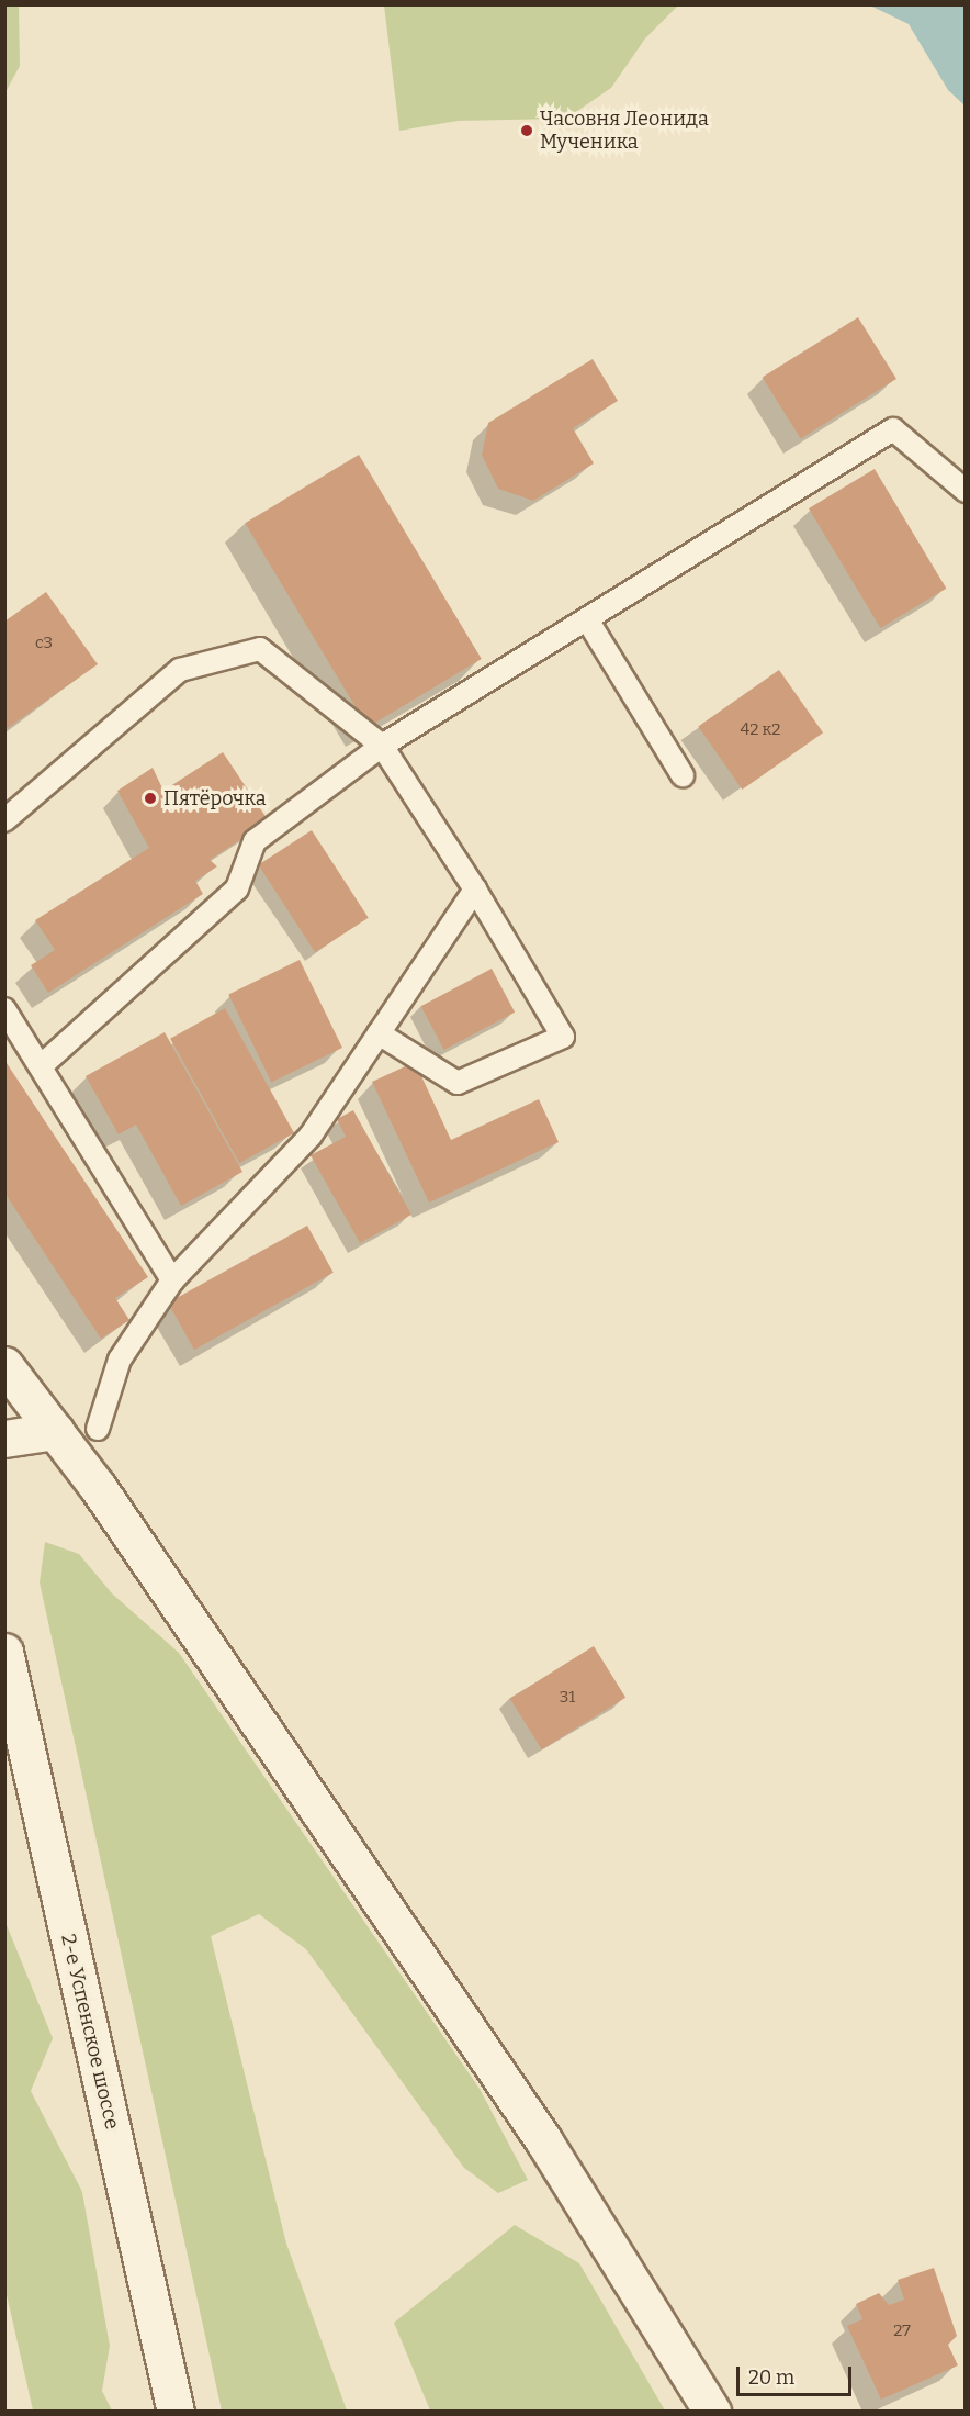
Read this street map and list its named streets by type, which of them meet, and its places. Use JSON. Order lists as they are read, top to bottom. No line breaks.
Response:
{"streets":{"street":["2-е Успенское шоссе"]},"places":["Часовня Леонида Мученика","Пятёрочка"],"house_numbers":["с3","42 к2","31","27"],"scale_bar":"20 m"}
